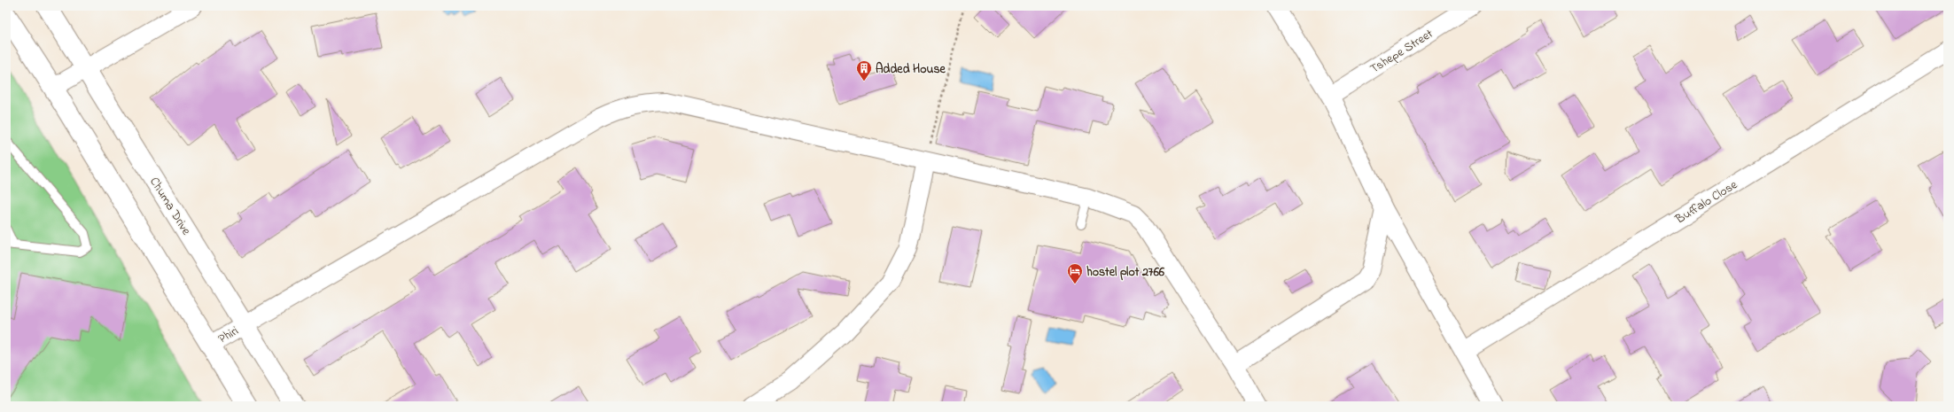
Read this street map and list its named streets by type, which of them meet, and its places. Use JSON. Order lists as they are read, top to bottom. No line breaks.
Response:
{"streets":{"main road":["Chuma Drive"],"street":["Tshepe Street","Buffalo Close","Phiri"]},"crossings":[["Chuma Drive","Phiri"]],"places":{"building":["Added House"],"hotel":["hostel plot 2766"]}}
